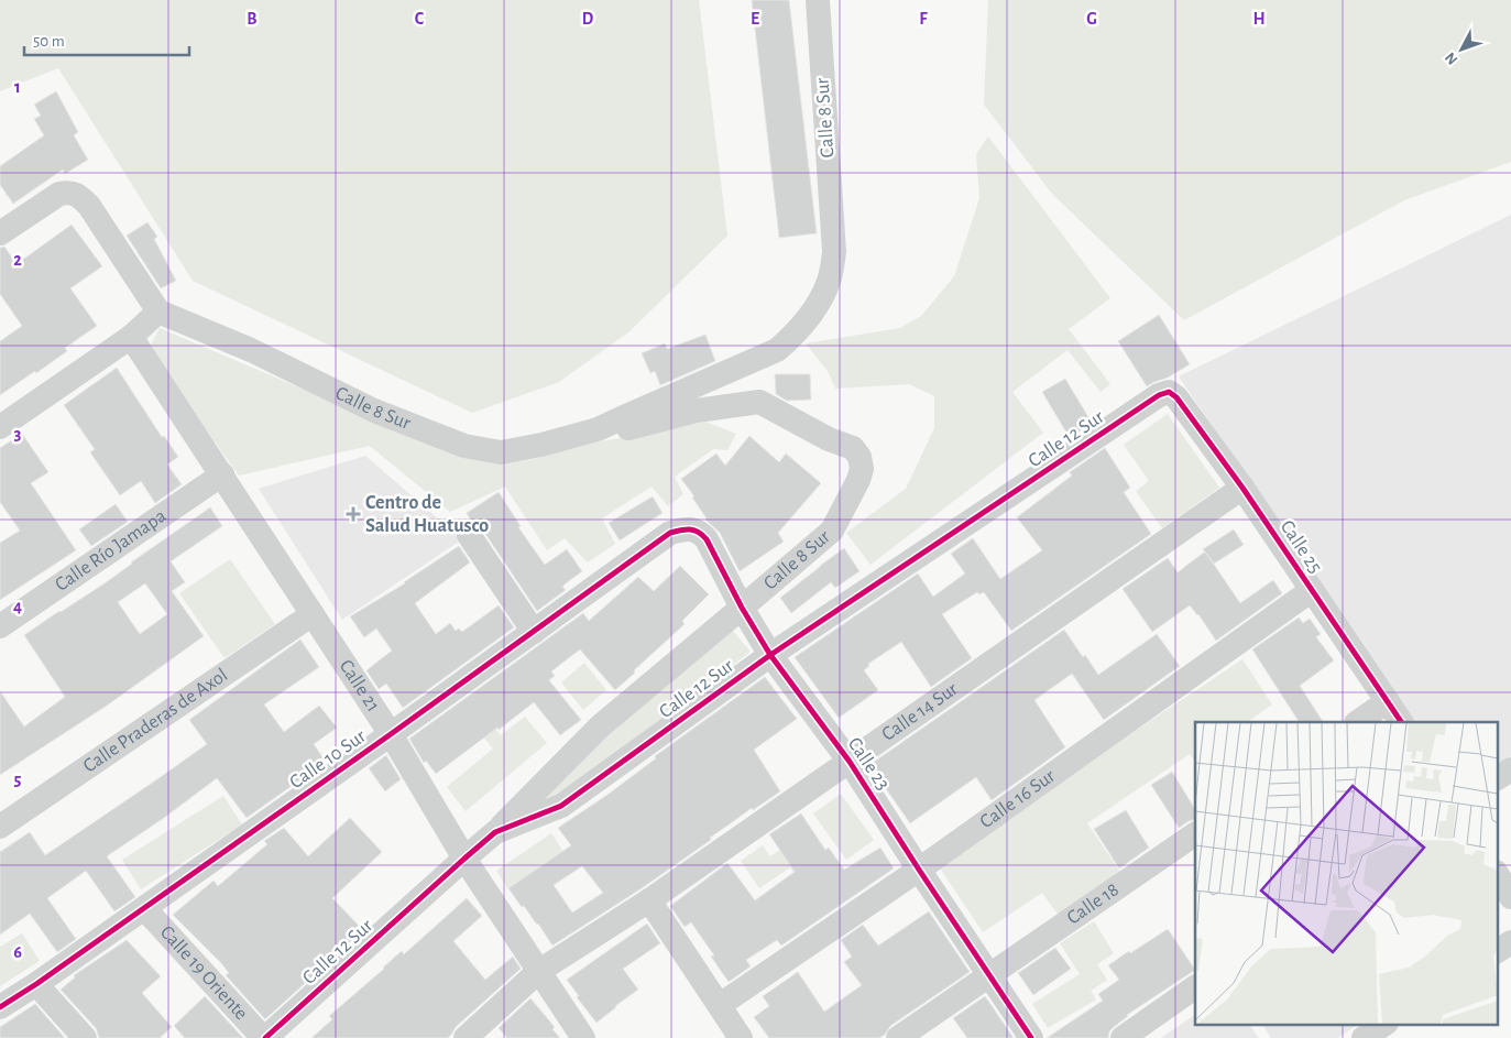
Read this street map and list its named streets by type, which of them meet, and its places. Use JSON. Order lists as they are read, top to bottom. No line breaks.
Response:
{"streets":{"street":["Calle 8 Sur","Calle 12 Sur","Calle 25","Calle Río Jamapa","Calle 21","Calle 14 Sur","Calle Praderas de Axol","Calle 10 Sur","Calle 23","Calle 16 Sur","Calle 18","Calle 19 Oriente"]},"crossings":[["Calle 8 Sur","Calle 12 Sur"],["Calle 8 Sur","Calle 23"],["Calle 12 Sur","Calle 25"],["Calle 12 Sur","Calle 21"],["Calle 12 Sur","Calle 23"],["Calle 12 Sur","Calle 19 Oriente"],["Calle 25","Calle 14 Sur"],["Calle 25","Calle 16 Sur"],["Calle Río Jamapa","Calle 21"],["Calle 21","Calle 14 Sur"],["Calle 21","Calle Praderas de Axol"],["Calle 21","Calle 10 Sur"],["Calle 14 Sur","Calle 23"],["Calle 10 Sur","Calle 23"],["Calle 10 Sur","Calle 19 Oriente"],["Calle 23","Calle 16 Sur"],["Calle 23","Calle 18"]],"places":{"health":["Centro de Salud Huatusco"]},"scale_bar":"50 m","north":"bottom left","grid":{"columns":["B","C","D","E","F","G","H"],"rows":["1","2","3","4","5","6"]}}
